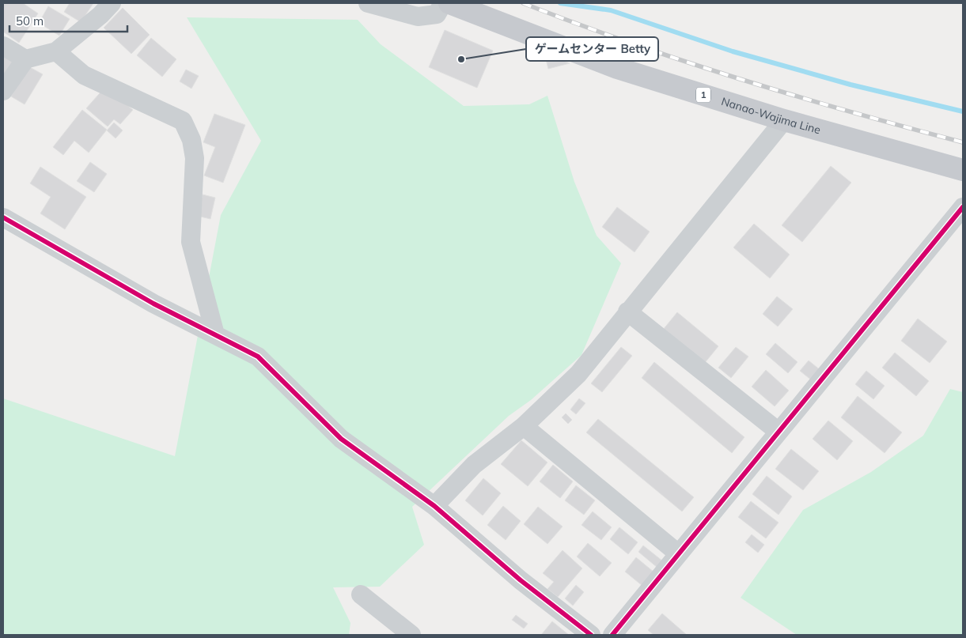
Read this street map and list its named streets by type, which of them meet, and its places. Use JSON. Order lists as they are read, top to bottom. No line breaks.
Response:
{"streets":{"main road":["1","Nanao-Wajima Line"]},"places":["ゲームセンター Betty"],"scale_bar":"50 m"}
